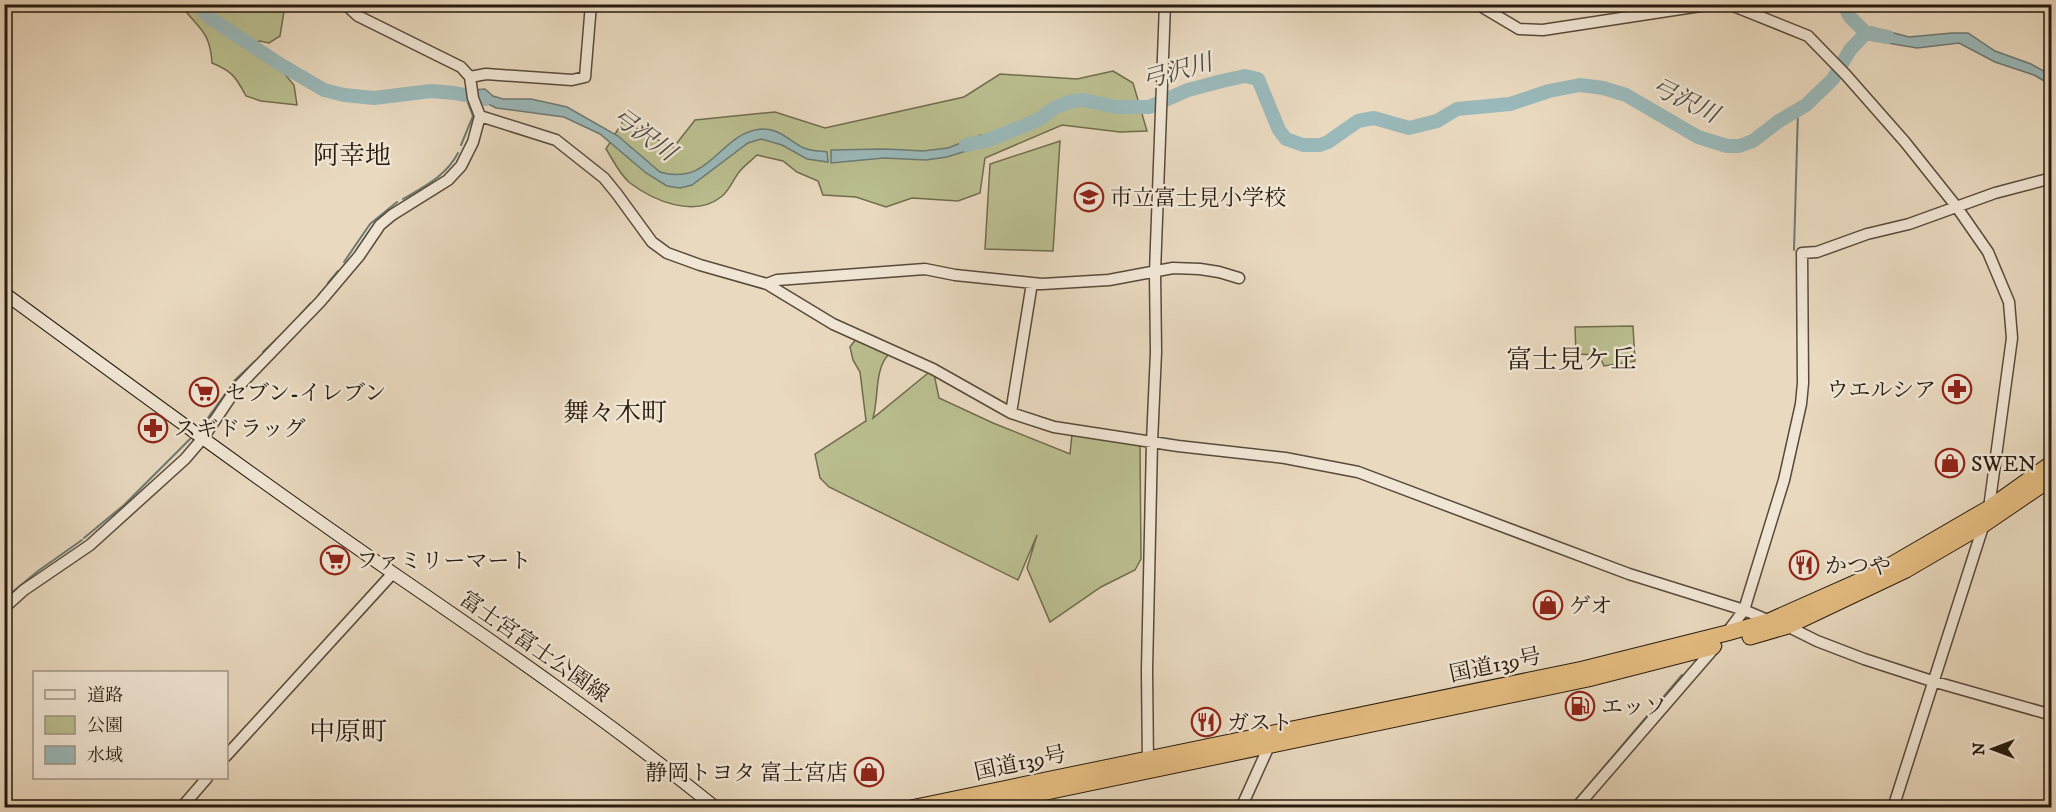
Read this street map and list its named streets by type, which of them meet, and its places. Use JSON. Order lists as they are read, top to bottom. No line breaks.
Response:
{"streets":{"highway":["国道139号"],"main road":["富士宮富士公園線"]},"districts":["阿幸地","富士見ケ丘","舞々木町","中原町"],"water":["弓沢川"],"places":{"school or university":["市立富士見小学校"],"pharmacy":["ウエルシア","スギドラッグ"],"supermarket":["セブン-イレブン","ファミリーマート"],"shop":["SWEN","ゲオ","静岡トヨタ 富士宮店"],"restaurant":["かつや","ガスト"],"fuel station":["エッソ"]},"legend":["道路","公園","水域"],"north":"left"}
